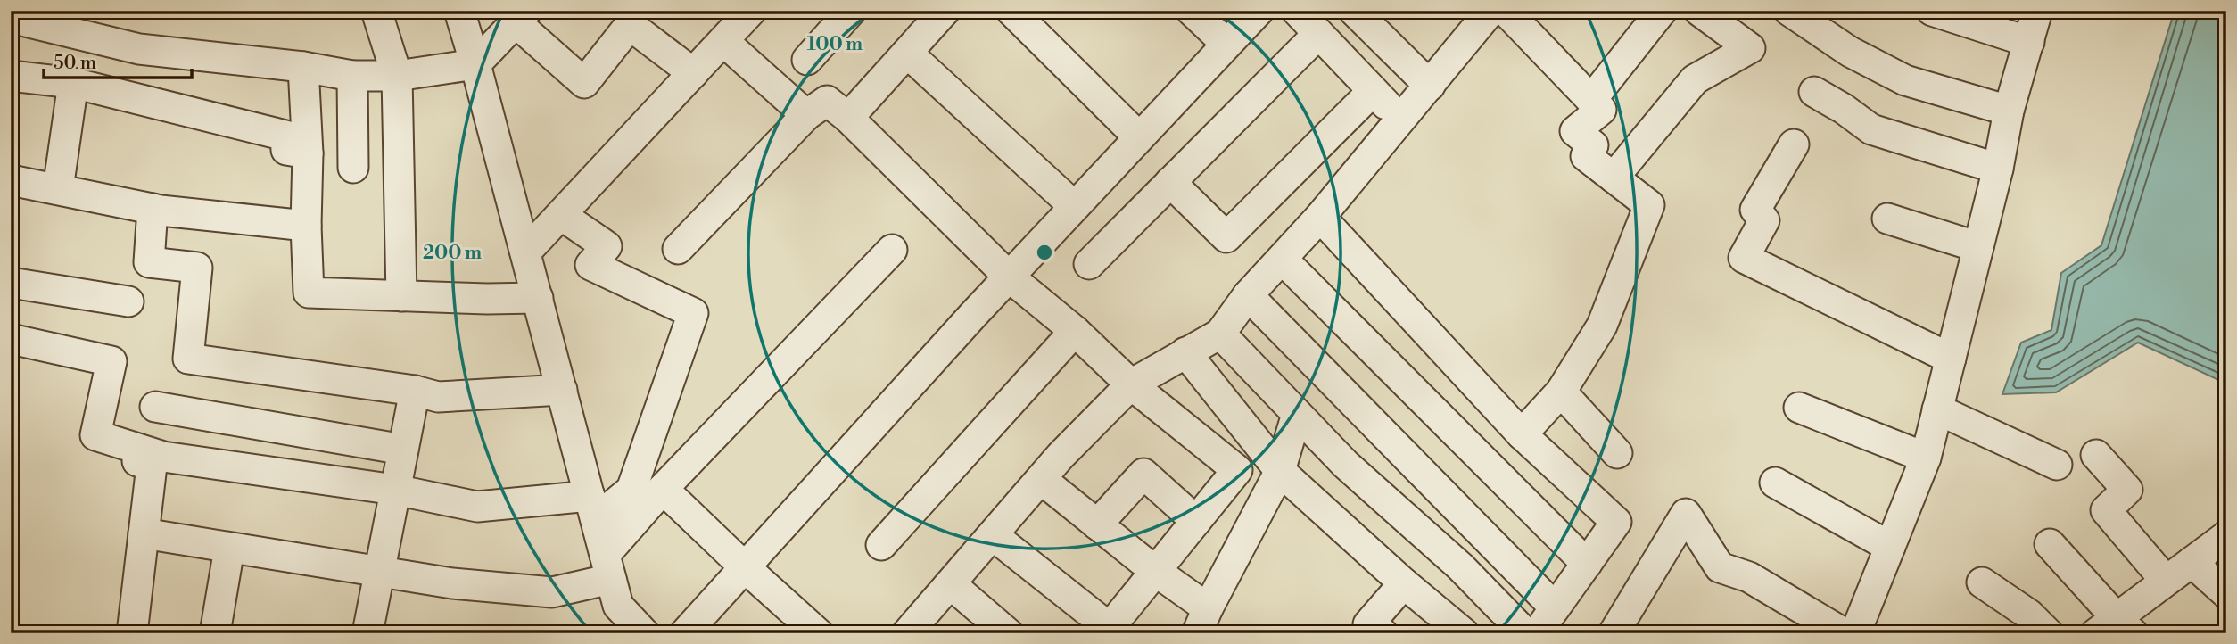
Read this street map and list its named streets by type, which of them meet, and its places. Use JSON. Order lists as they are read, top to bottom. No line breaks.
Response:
{"scale_bar":"50 m","rings":["100 m","200 m"]}
